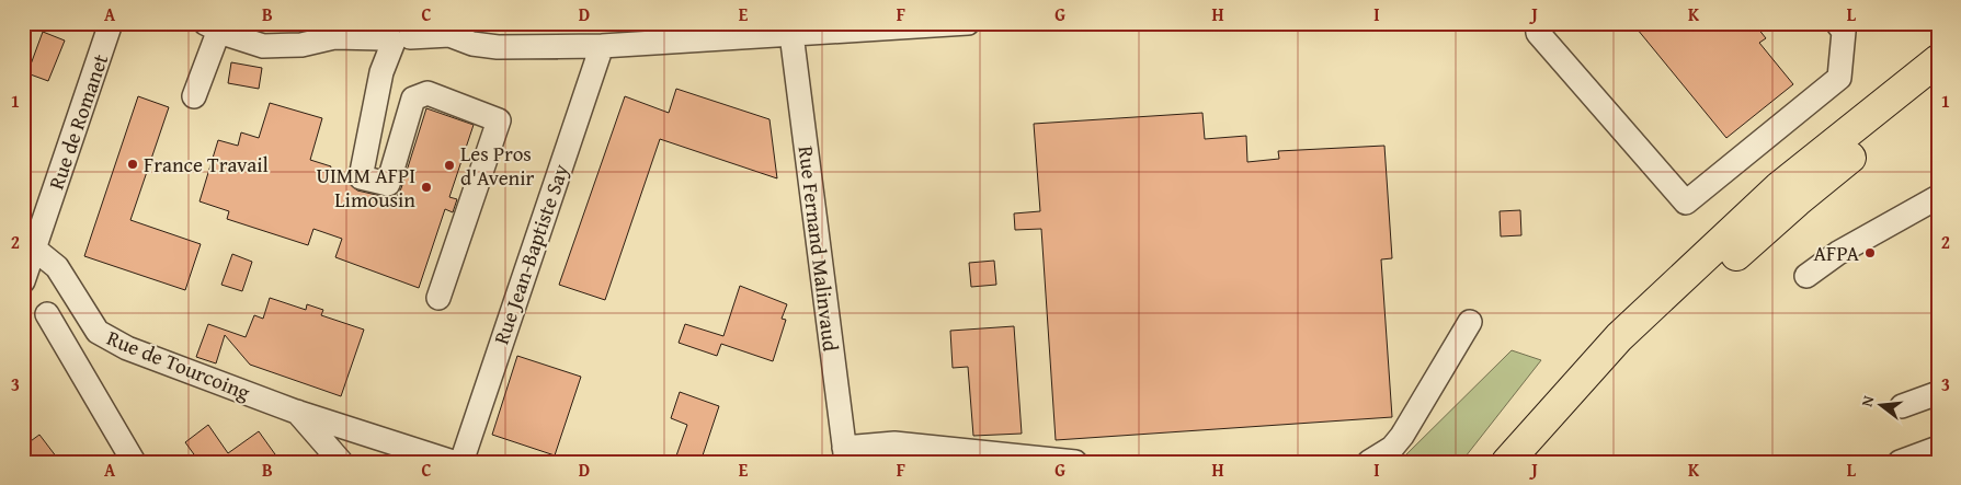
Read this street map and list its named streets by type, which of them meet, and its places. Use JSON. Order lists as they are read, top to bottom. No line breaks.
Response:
{"streets":{"street":["Rue de Romanet","Rue Fernand Malinvaud","Rue Jean-Baptiste Say","Rue de Tourcoing"]},"crossings":[["Rue de Romanet","Rue de Tourcoing"]],"places":["France Travail","Les Pros d'Avenir","UIMM AFPI Limousin","AFPA"],"north":"left","grid":{"columns":["A","B","C","D","E","F","G","H","I","J","K","L"],"rows":["1","2","3"]}}
